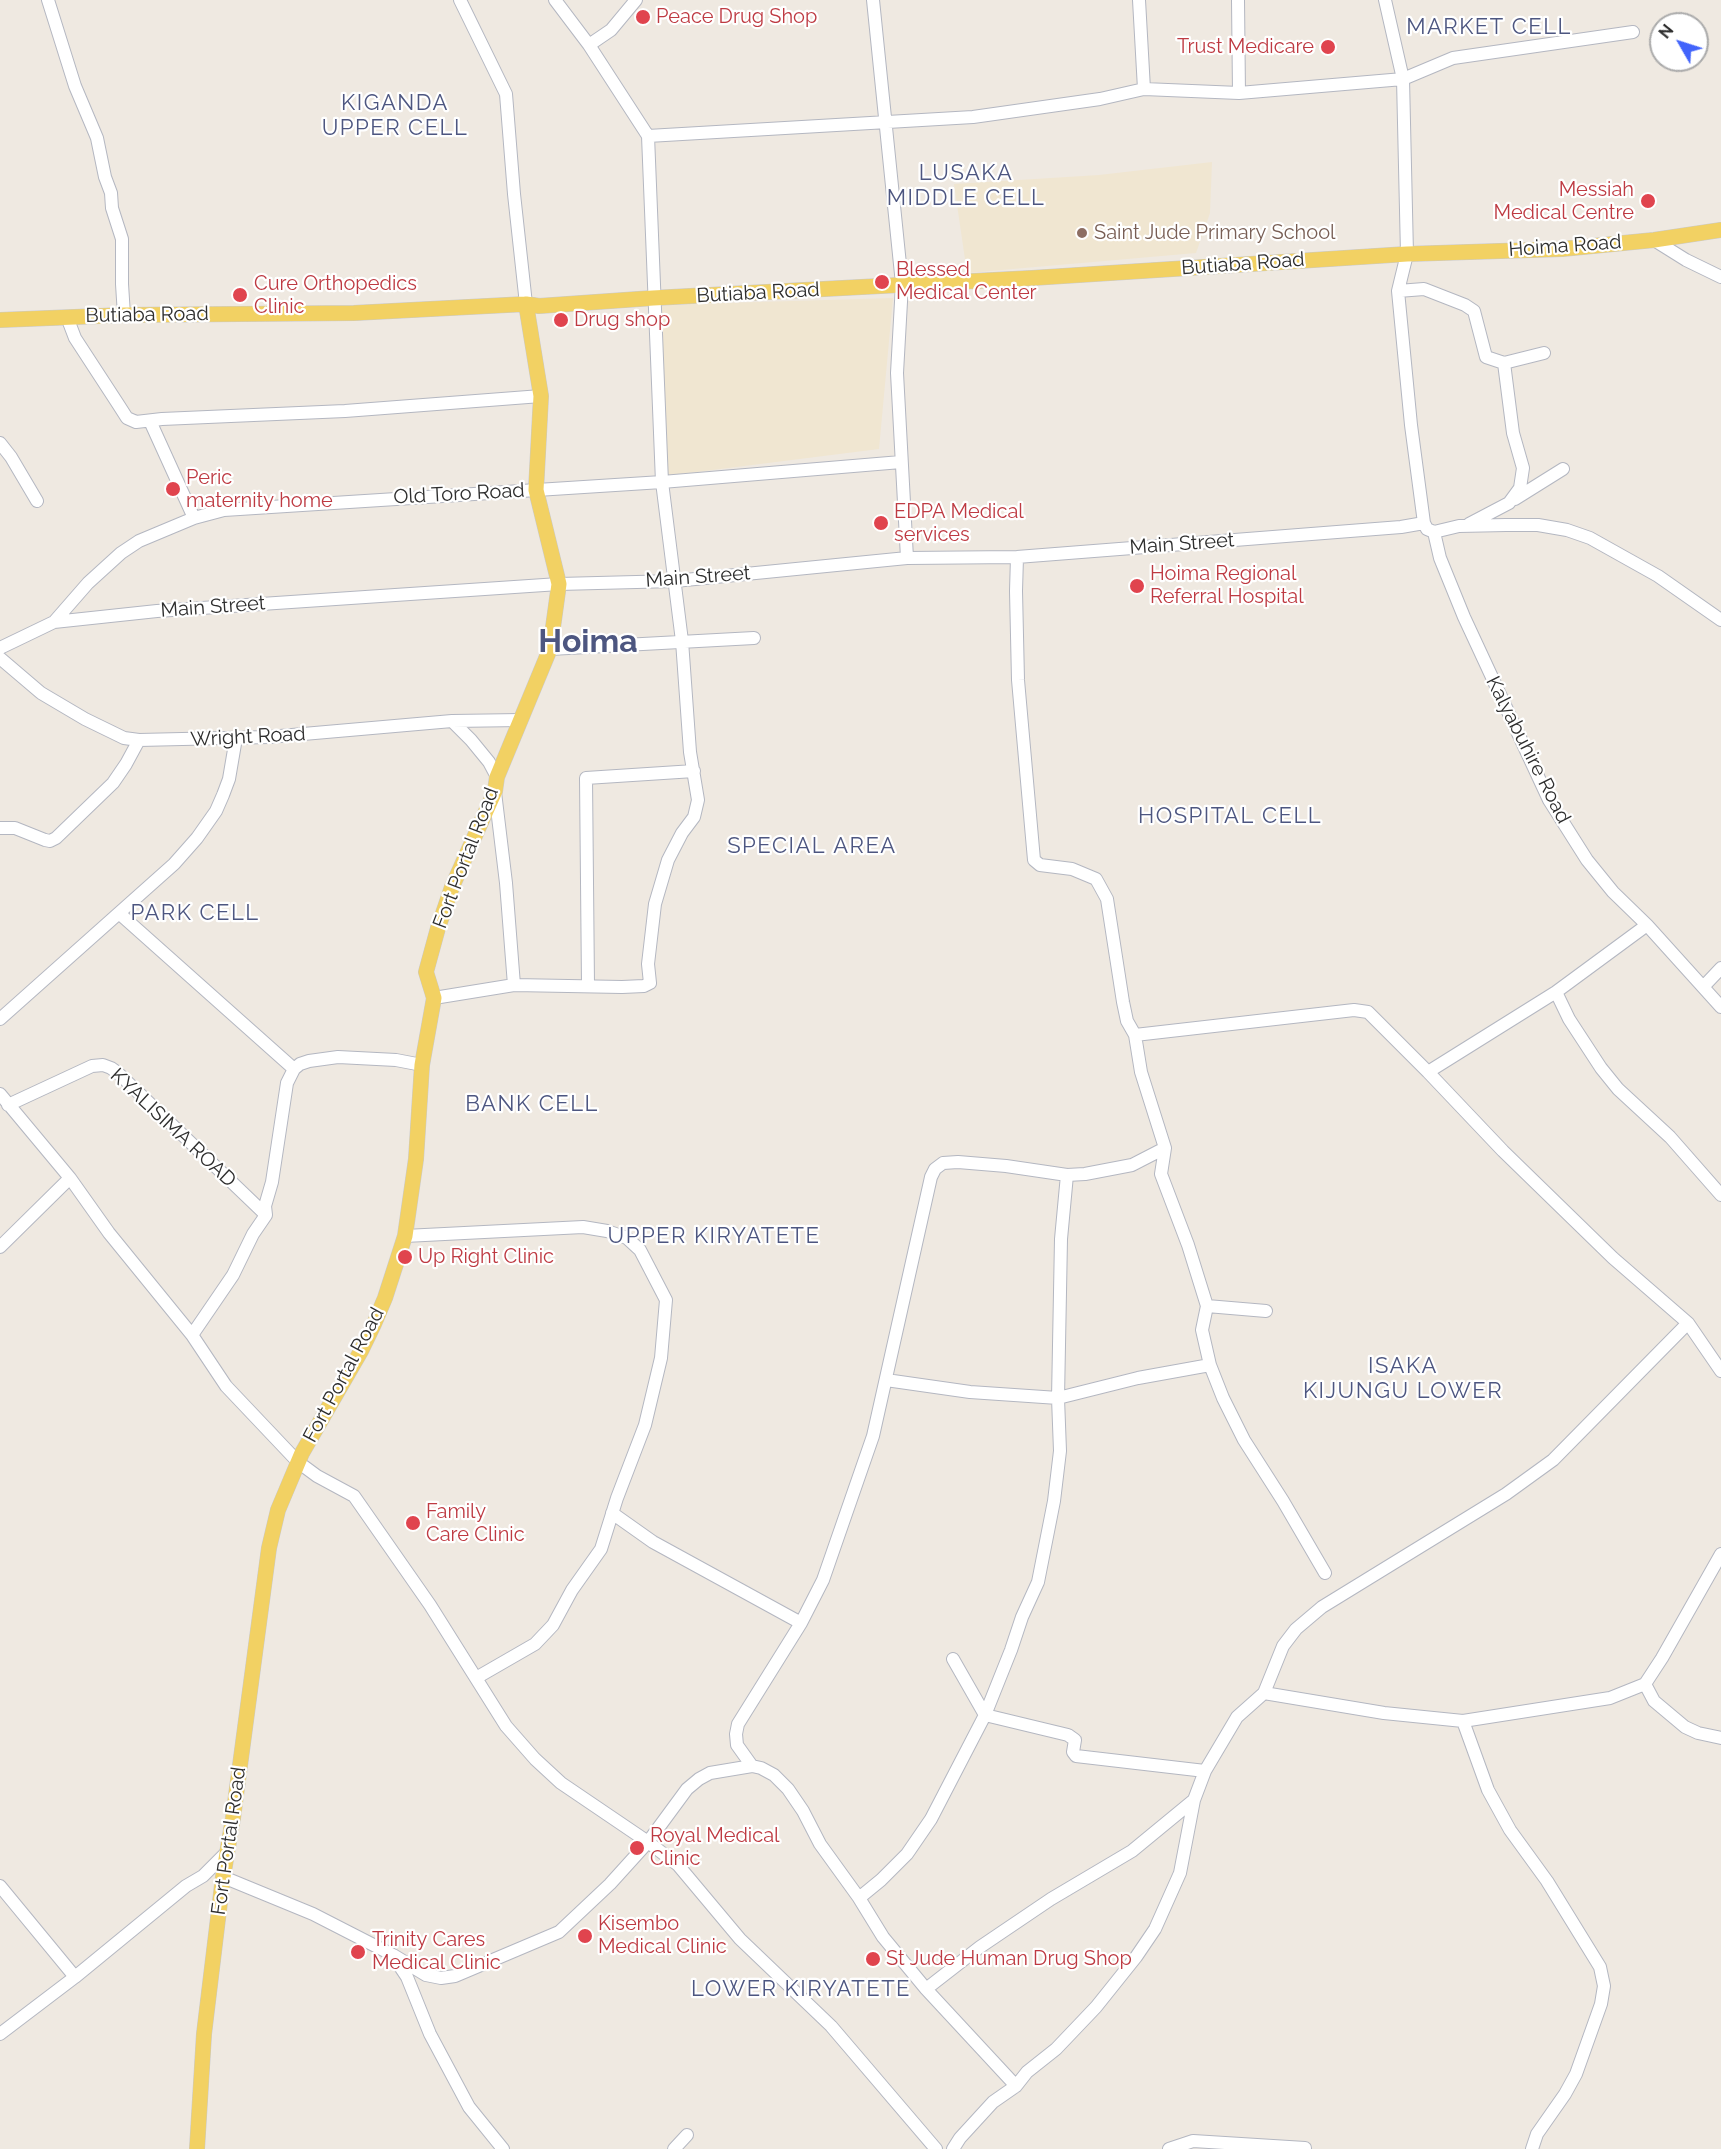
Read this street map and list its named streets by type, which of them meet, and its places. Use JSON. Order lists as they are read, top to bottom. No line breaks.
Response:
{"streets":{"main road":["Hoima Road","Butiaba Road","Fort Portal Road"],"street":["Old Toro Road","Main Street","Wright Road","Kalyabuhire Road","KYALISIMA ROAD"]},"crossings":[["Hoima Road","Butiaba Road"],["Old Toro Road","Main Street"],["Main Street","Fort Portal Road"],["Wright Road","Fort Portal Road"]],"districts":["MARKET CELL","KIGANDA UPPER CELL","LUSAKA MIDDLE CELL","Hoima","HOSPITAL CELL","SPECIAL AREA","PARK CELL","BANK CELL","UPPER KIRYATETE","ISAKA KIJUNGU LOWER","LOWER KIRYATETE"],"places":["Peace Drug Shop","Trust Medicare","Messiah Medical Centre","Saint Jude Primary School","Blessed Medical Center","Cure Orthopedics Clinic","Drug shop","Peric maternity home","EDPA Medical services","Hoima Regional Referral Hospital","Up Right Clinic","Family Care Clinic","Royal Medical Clinic","Kisembo Medical Clinic","Trinity Cares Medical Clinic","St Jude Human Drug Shop"],"north":"top left"}
